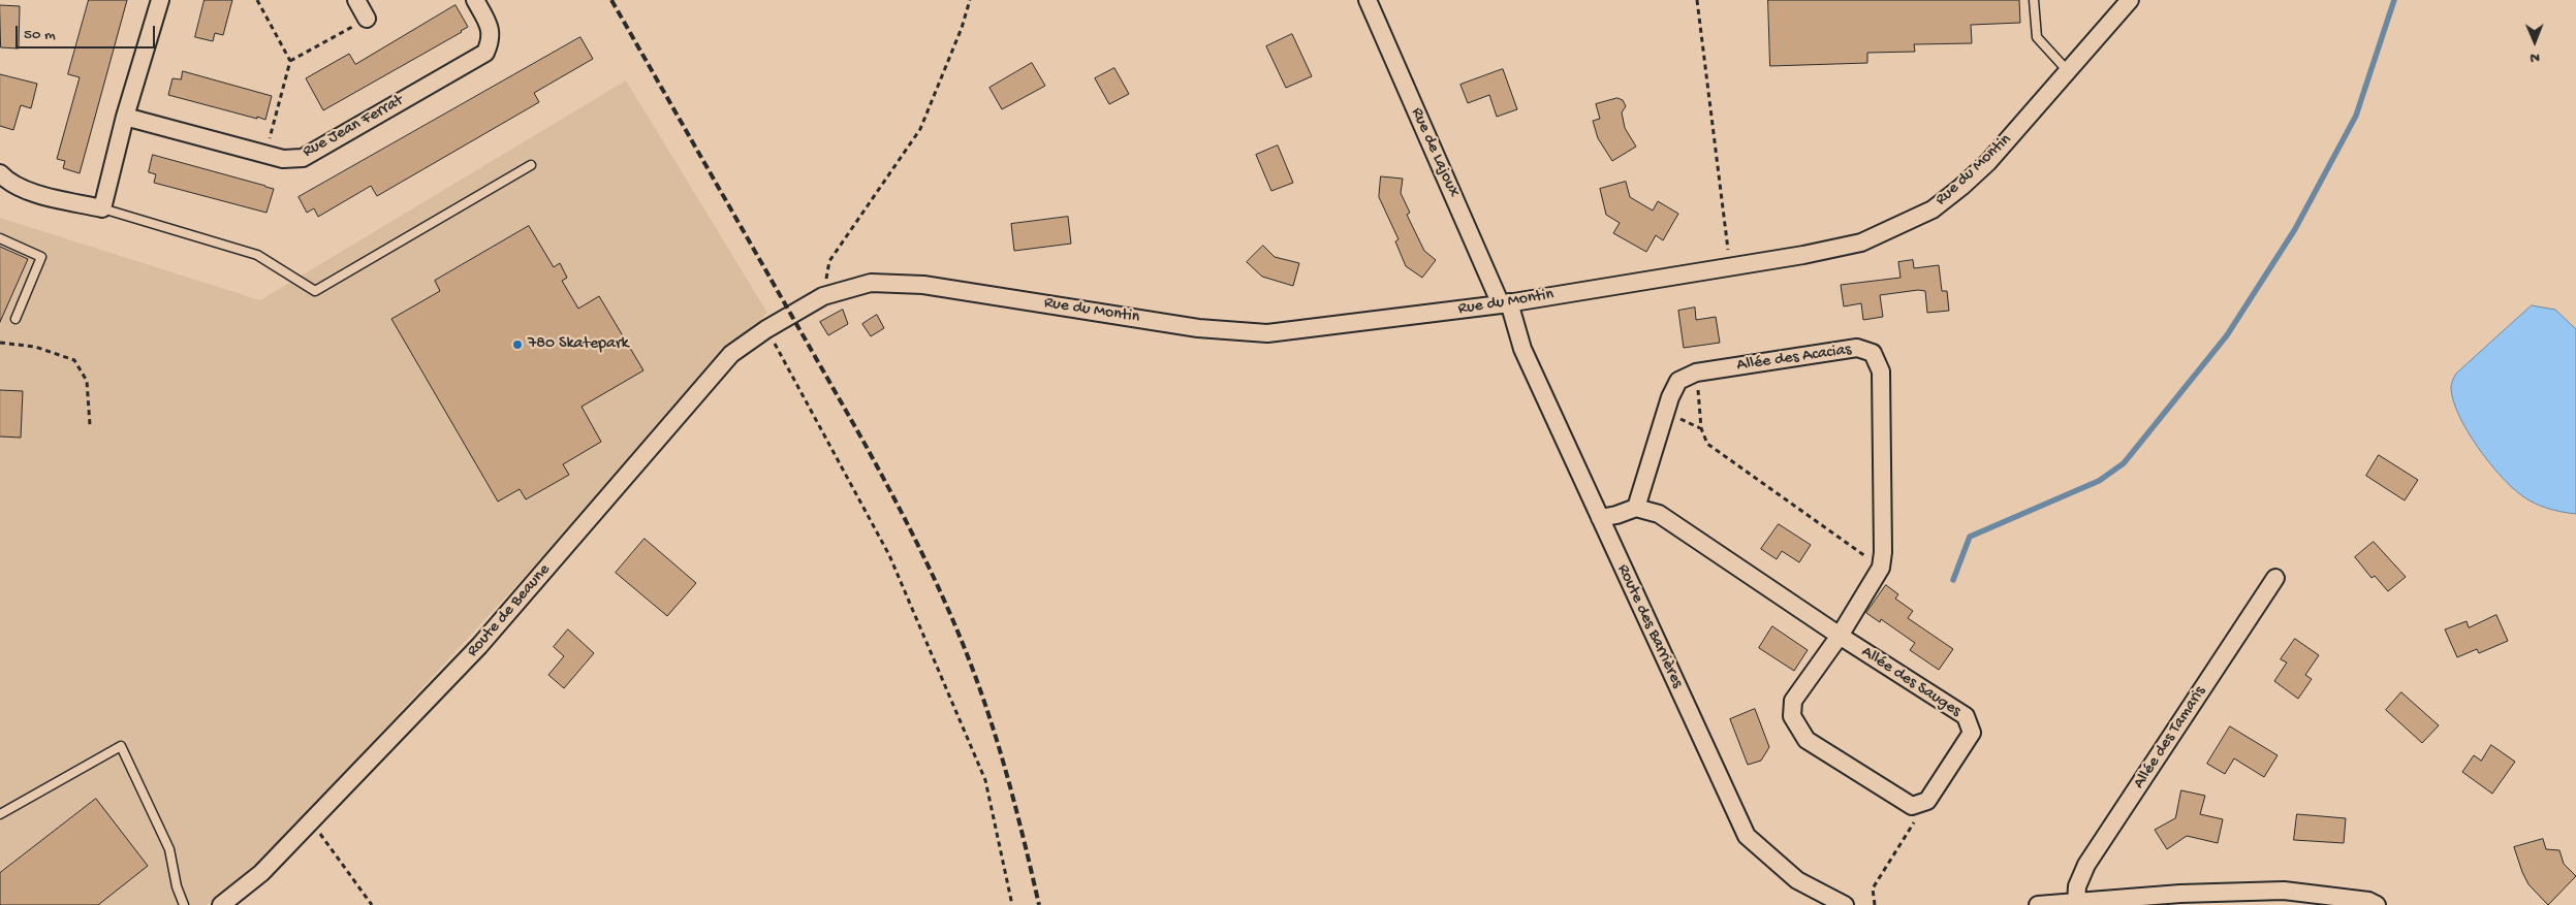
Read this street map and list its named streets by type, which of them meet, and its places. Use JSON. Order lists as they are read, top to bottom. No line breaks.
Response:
{"streets":{"street":["Rue Jean Ferrat","Rue de Lajoux","Rue du Montin","Allée des Acacias","Route de Beaune","Route des Barrières","Allée des Sauges","Allée des Tamaris"]},"crossings":[["Rue de Lajoux","Rue du Montin"],["Rue de Lajoux","Route des Barrières"],["Rue du Montin","Route de Beaune"],["Rue du Montin","Route des Barrières"],["Allée des Acacias","Allée des Sauges"]],"places":["780 Skatepark"],"scale_bar":"50 m","north":"bottom"}
